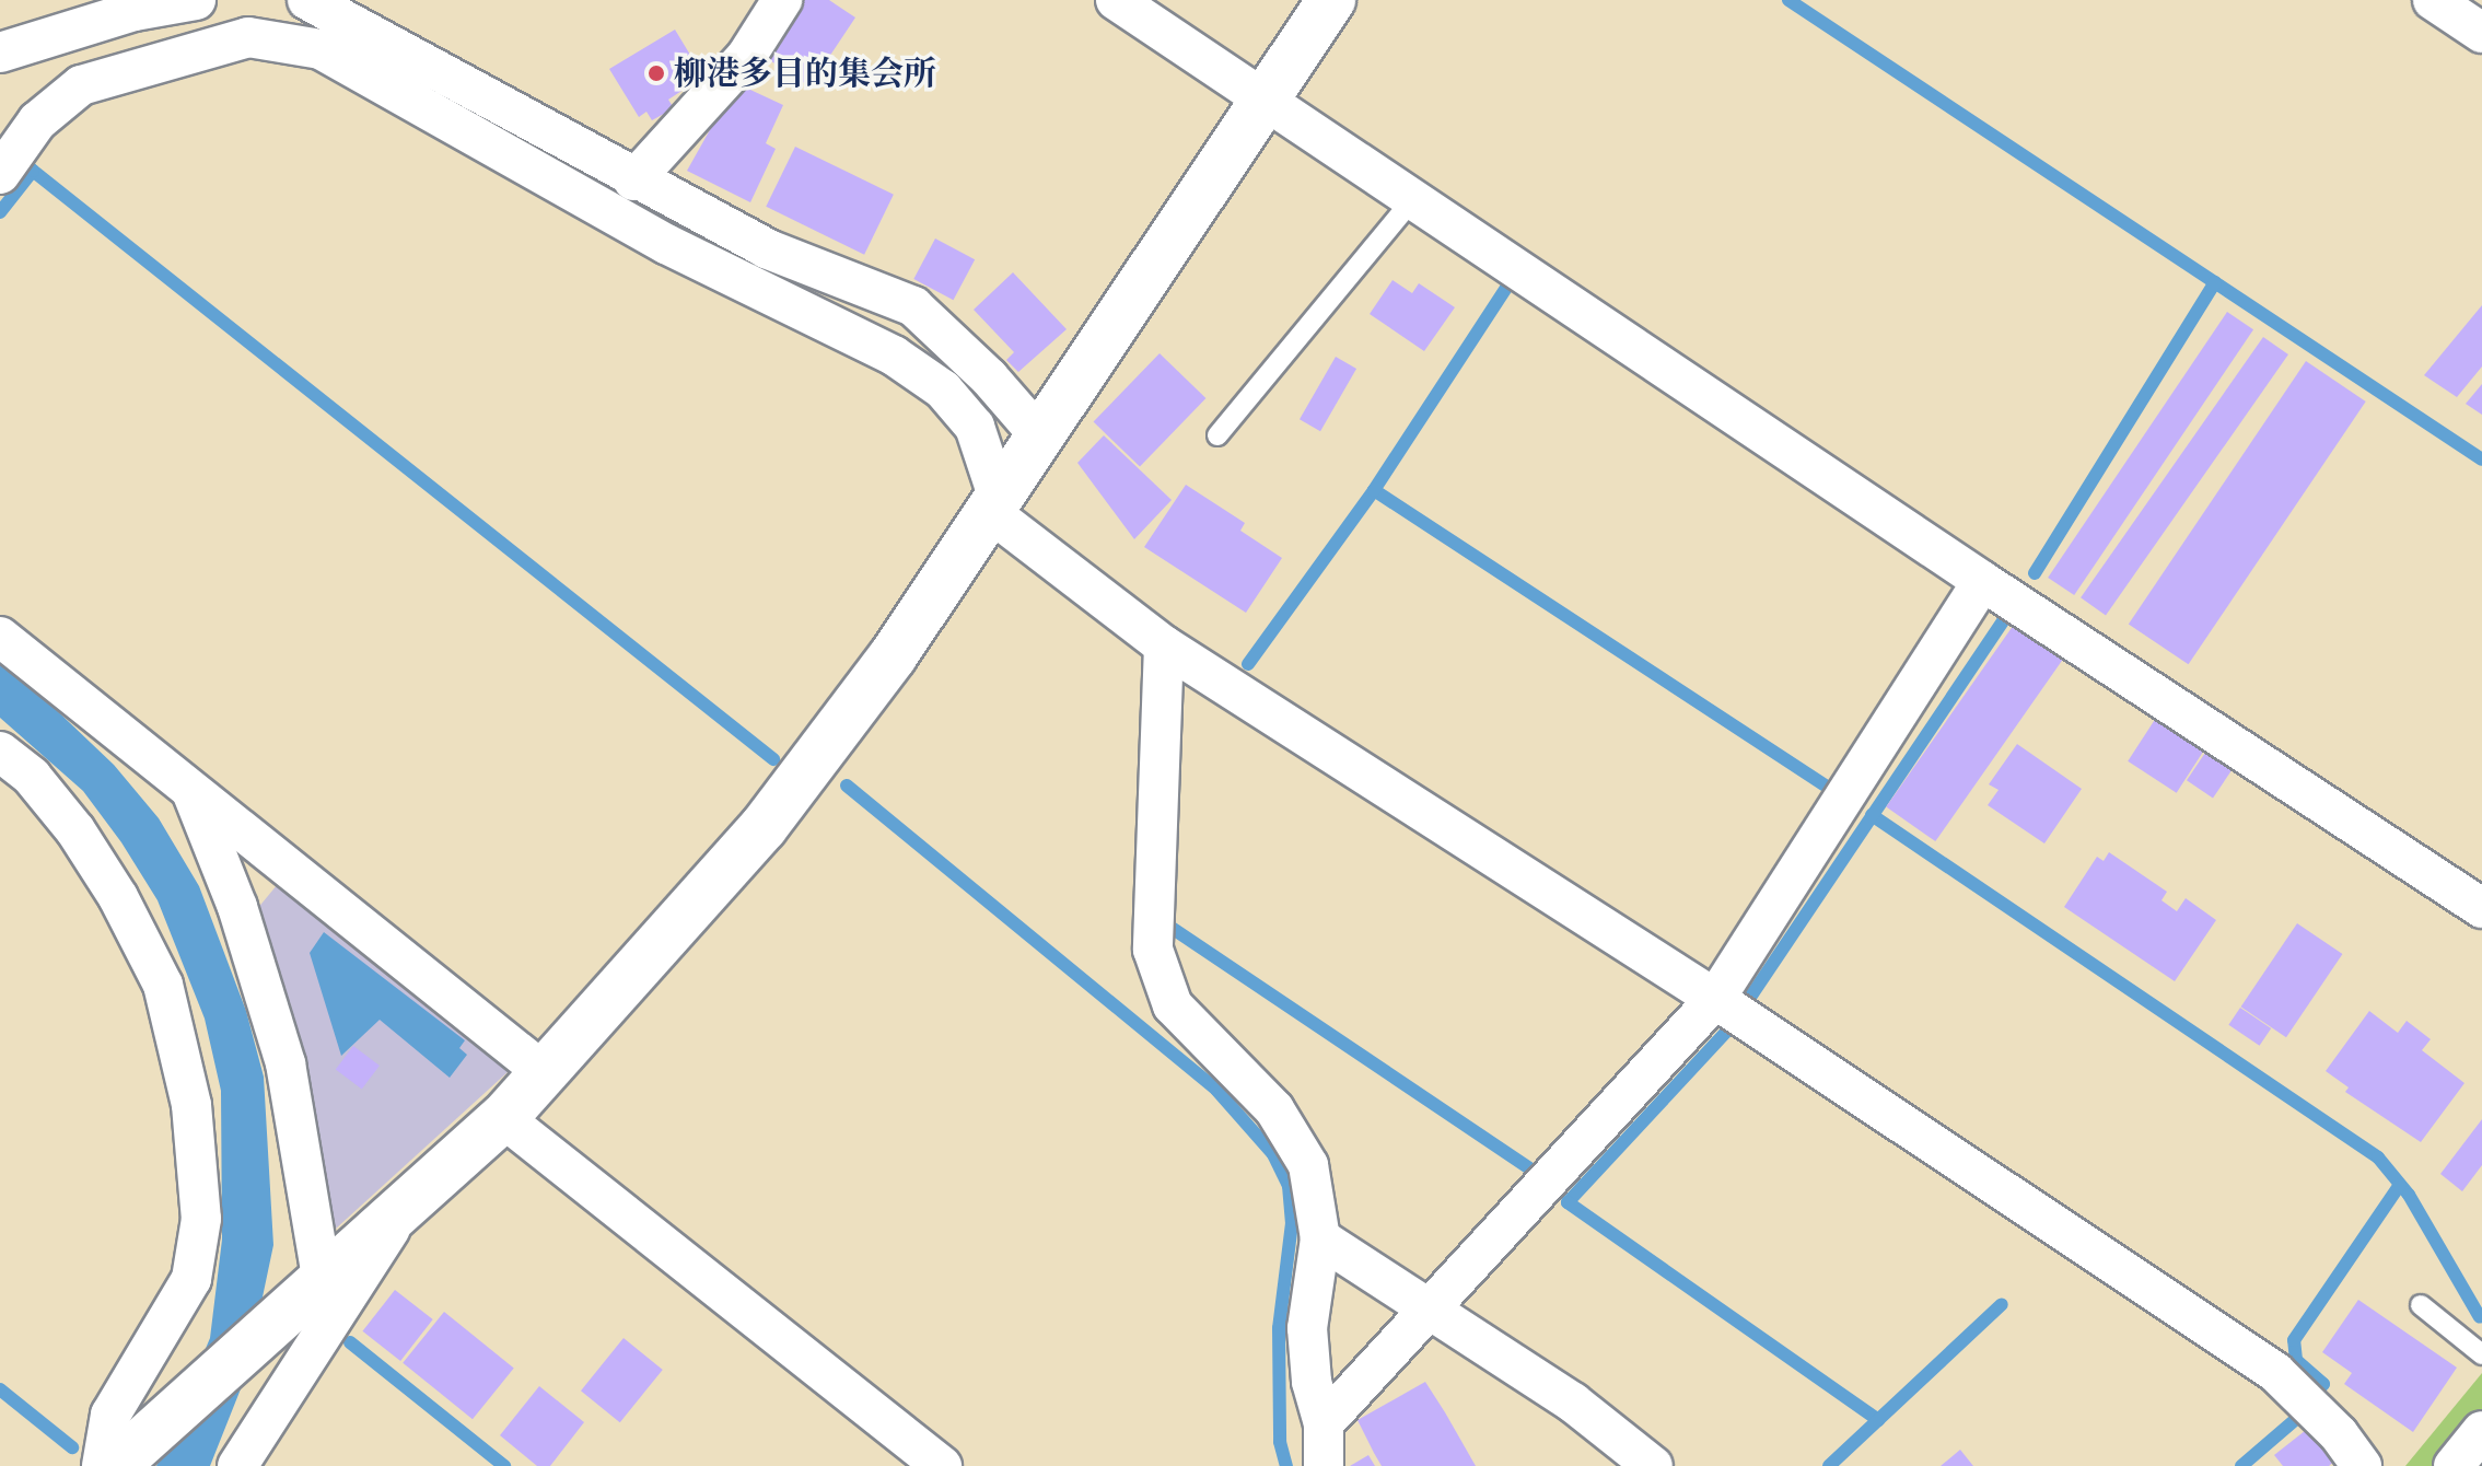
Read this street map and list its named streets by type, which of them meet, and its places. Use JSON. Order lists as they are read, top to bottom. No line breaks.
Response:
{"places":["柳港多目的集会所"]}
